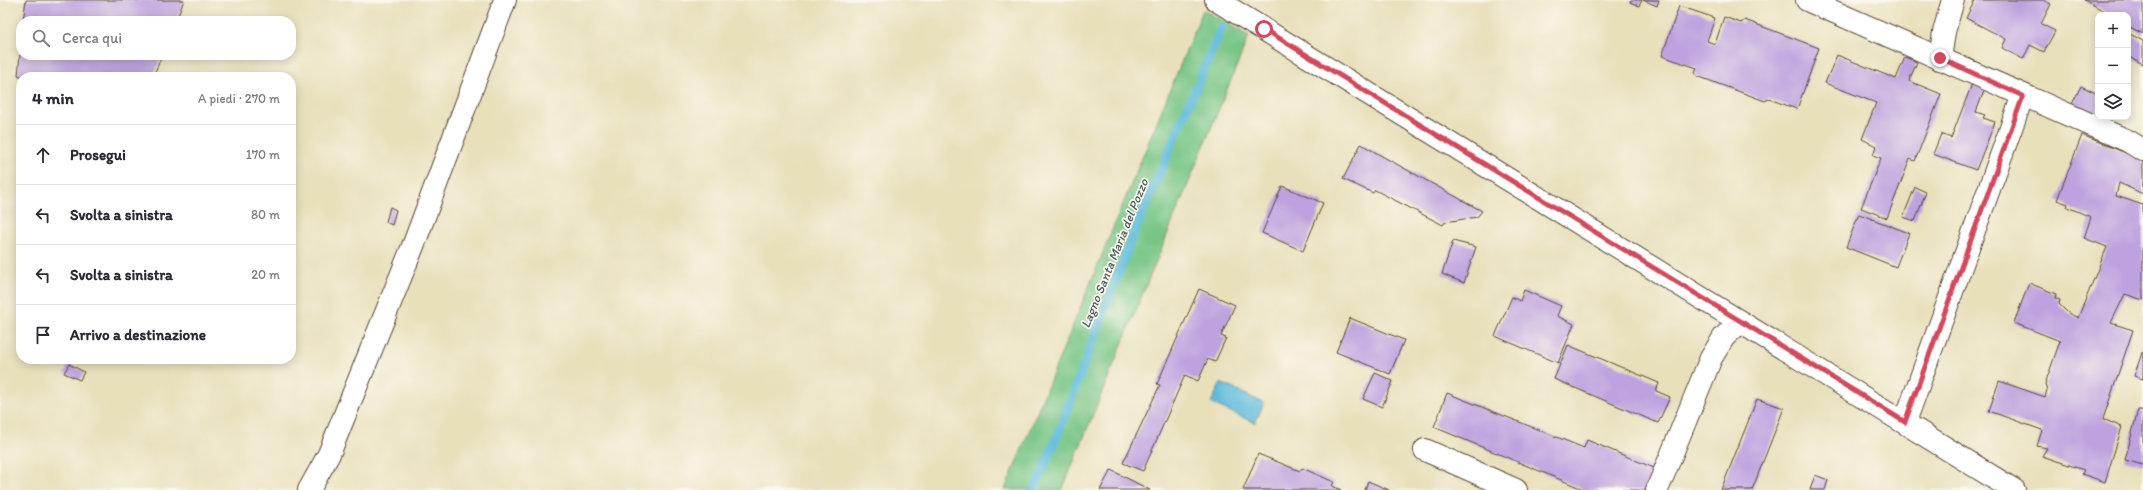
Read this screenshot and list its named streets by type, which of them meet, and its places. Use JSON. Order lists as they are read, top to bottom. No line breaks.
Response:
{"water":["Lagno Santa Maria del Pozzo"],"page":{"map_buttons":["+","−"],"search":"Cerca qui","heading":["4 min","A piedi · 270 m"],"list":[["Prosegui","170 m"],["Svolta a sinistra","80 m"],["Svolta a sinistra","20 m"],"Arrivo a destinazione"]}}
